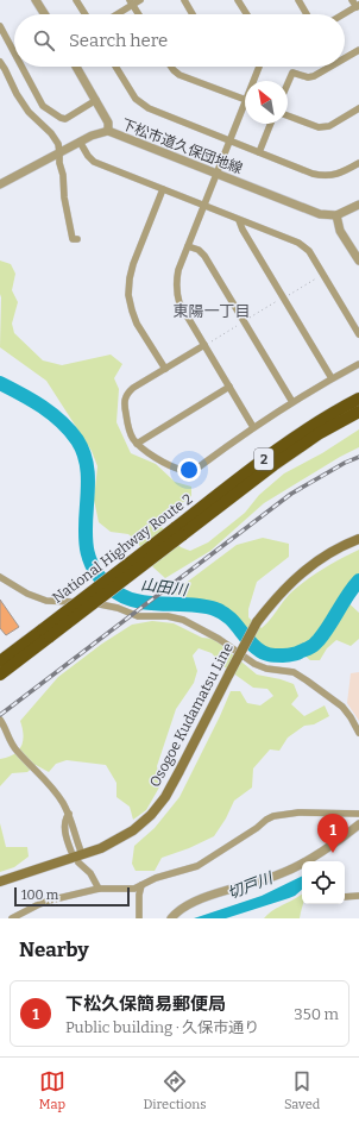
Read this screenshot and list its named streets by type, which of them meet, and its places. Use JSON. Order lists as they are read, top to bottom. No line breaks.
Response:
{"streets":{"highway":["2","National Highway Route 2"],"main road":["Osogoe Kudamatsu Line"],"street":["下松市道久保団地線"]},"districts":["東陽一丁目"],"water":["山田川","切戸川"],"scale_bar":"100 m","north":"top left","page":{"search":"Search here","pins":"1","scale":"100 m","heading":"Nearby","list":[{"mark":"1","name":"下松久保簡易郵便局","note":"Public building · 久保市通り","value":"350 m"}],"nav":["Map","Directions","Saved"]}}
